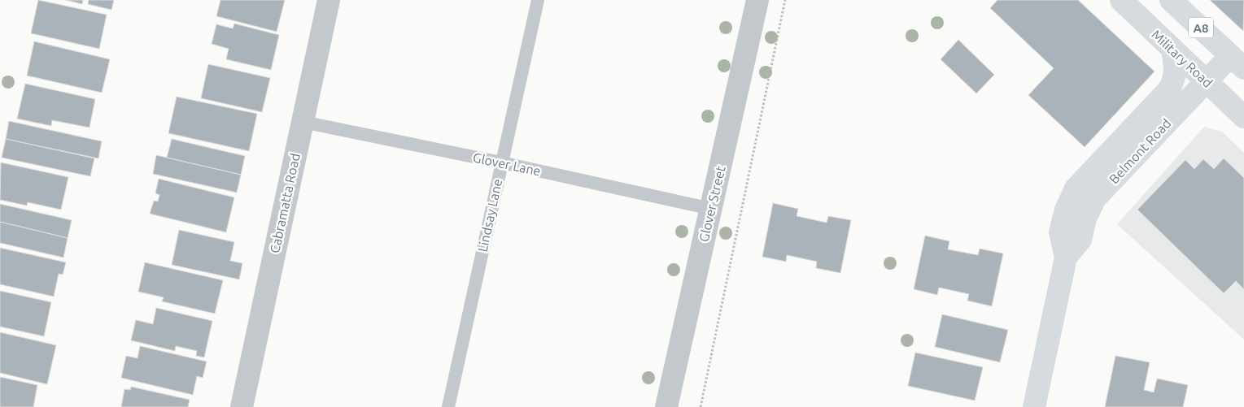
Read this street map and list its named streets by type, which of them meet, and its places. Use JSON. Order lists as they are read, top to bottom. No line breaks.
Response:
{"streets":{"main road":["A8","Military Road","Belmont Road"],"street":["Cabramatta Road","Glover Street"],"lane":["Glover Lane","Lindsay Lane"]},"crossings":[["A8","Belmont Road"],["Military Road","Belmont Road"],["Glover Lane","Cabramatta Road"],["Glover Lane","Glover Street"],["Glover Lane","Lindsay Lane"]]}
